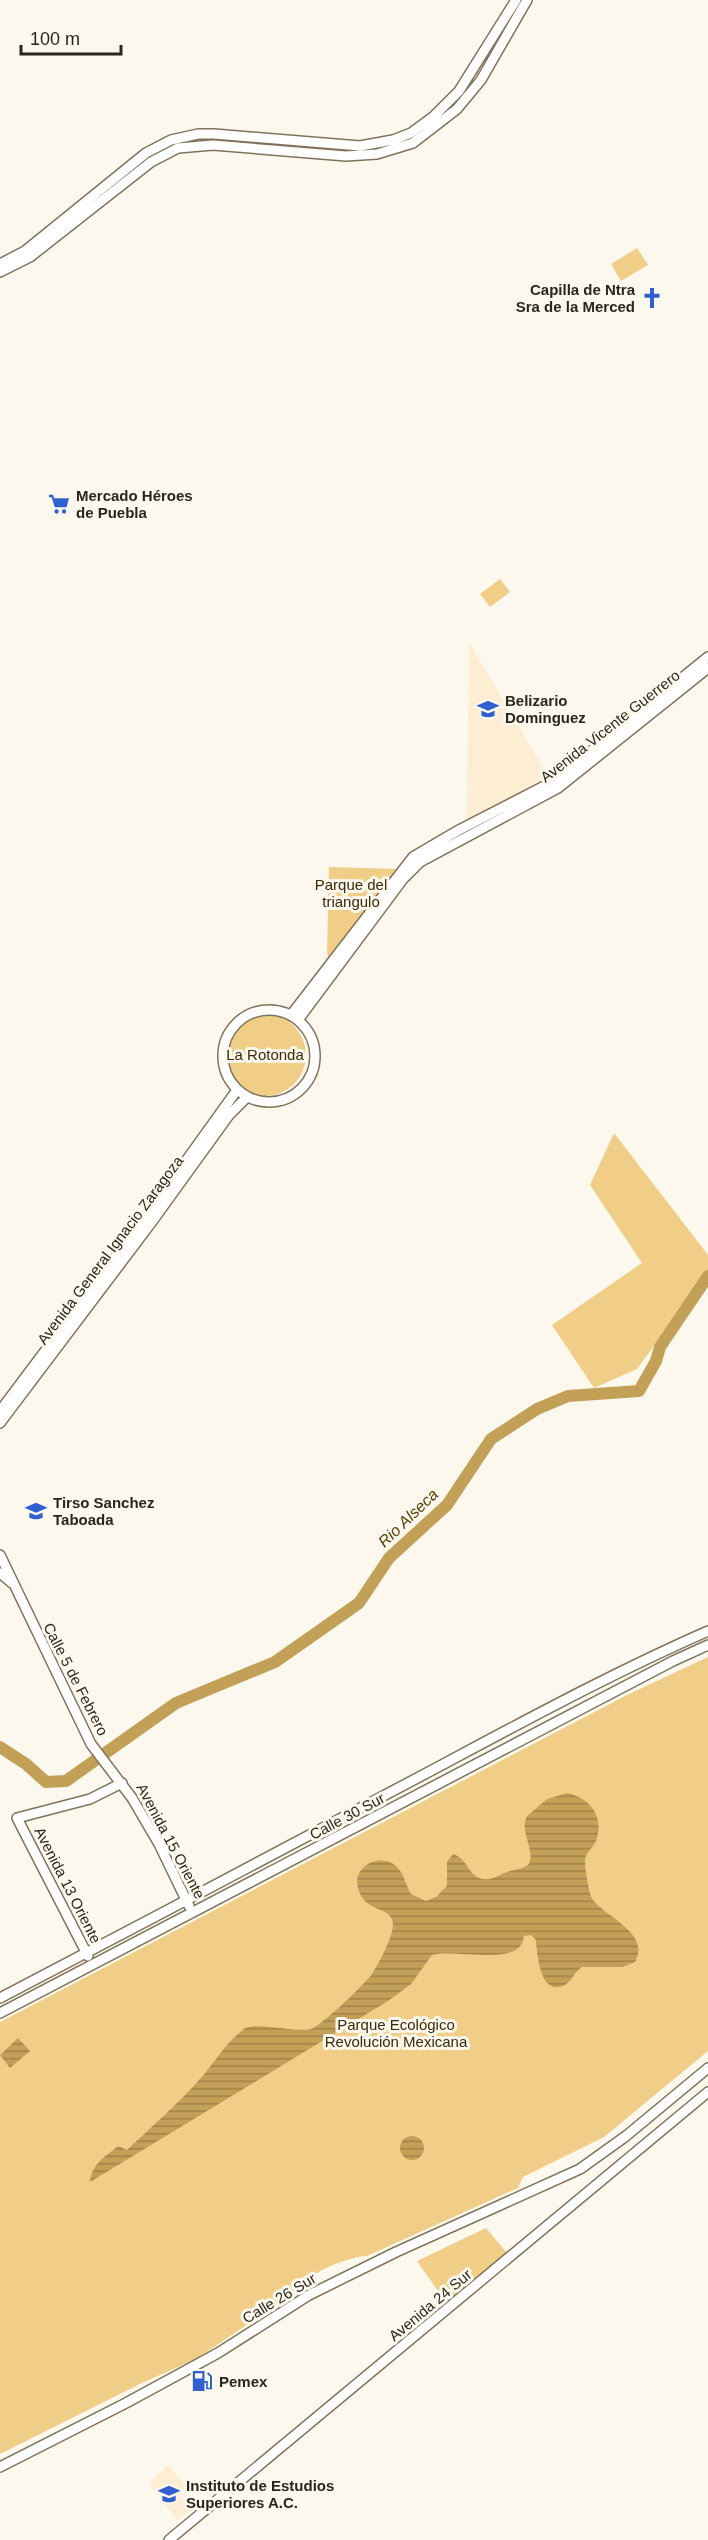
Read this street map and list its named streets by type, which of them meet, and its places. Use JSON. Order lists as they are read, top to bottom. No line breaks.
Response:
{"streets":{"main road":["Avenida Vicente Guerrero","Avenida General Ignacio Zaragoza","Calle 5 de Febrero","Calle 30 Sur","Avenida 15 Oriente","Avenida 13 Oriente","Calle 26 Sur","Avenida 24 Sur"]},"crossings":[["Avenida Vicente Guerrero","Avenida General Ignacio Zaragoza"],["Calle 5 de Febrero","Avenida 15 Oriente"],["Calle 5 de Febrero","Avenida 13 Oriente"],["Calle 30 Sur","Avenida 15 Oriente"],["Calle 30 Sur","Avenida 13 Oriente"],["Avenida 15 Oriente","Avenida 13 Oriente"]],"water":["Rio Alseca"],"parks":["Parque del triangulo","La Rotonda","Parque Ecológico Revolución Mexicana"],"places":{"church":["Capilla de Ntra Sra de la Merced"],"supermarket":["Mercado Héroes de Puebla"],"school or university":["Belizario Dominguez","Tirso Sanchez Taboada","Instituto de Estudios Superiores A.C."],"fuel station":["Pemex"]},"scale_bar":"100 m"}
